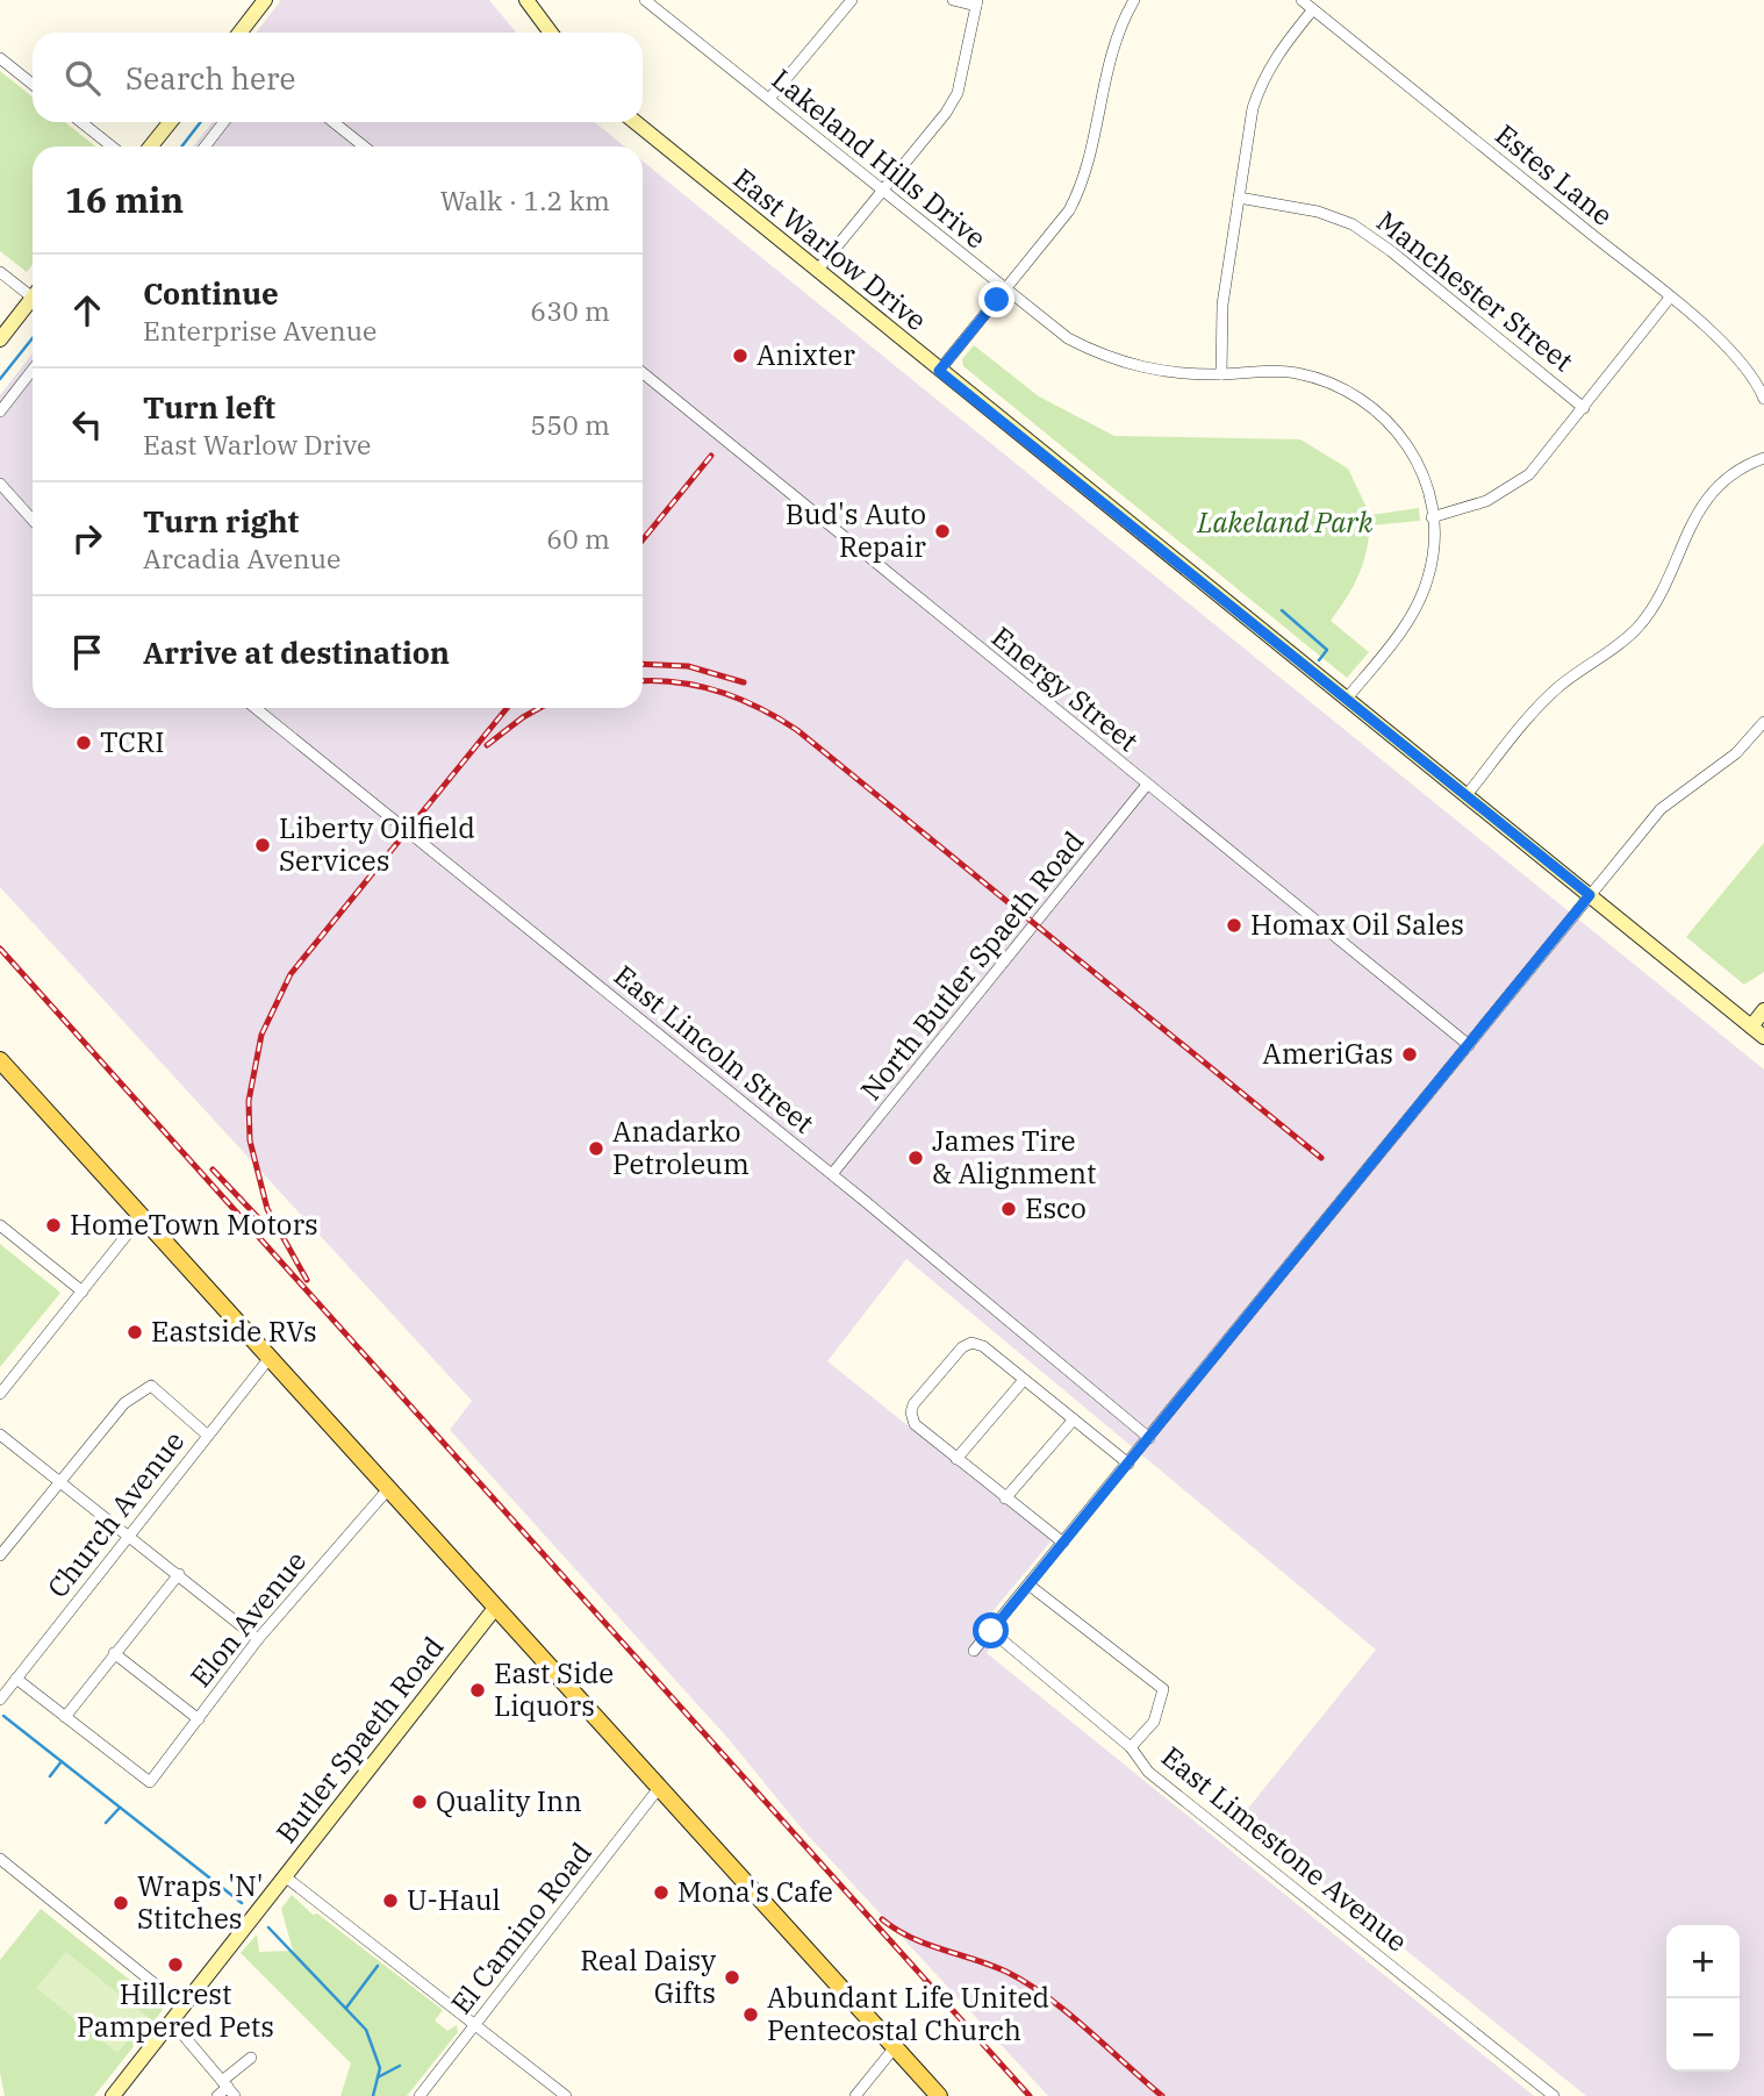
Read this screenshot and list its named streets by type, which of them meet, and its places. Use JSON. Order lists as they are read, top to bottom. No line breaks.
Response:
{"streets":{"street":["Lakeland Hills Drive","Estes Lane","East Warlow Drive","Manchester Street","Energy Street","North Butler Spaeth Road","East Lincoln Street","Church Avenue","Elon Avenue","Butler Spaeth Road","East Limestone Avenue","El Camino Road"]},"crossings":[["Lakeland Hills Drive","East Warlow Drive"],["Energy Street","North Butler Spaeth Road"],["North Butler Spaeth Road","East Lincoln Street"]],"parks":["Lakeland Park"],"places":["Anixter","Bud's Auto Repair","TCRI","Liberty Oilfield Services","Homax Oil Sales","AmeriGas","Anadarko Petroleum","James Tire & Alignment","Esco","HomeTown Motors","Eastside RVs","East Side Liquors","Quality Inn","Mona's Cafe","U-Haul","Wraps 'N' Stitches","Hillcrest Pampered Pets","Real Daisy Gifts","Abundant Life United Pentecostal Church"],"page":{"search":"Search here","heading":["16 min","Walk · 1.2 km"],"list":[["Continue","Enterprise Avenue","630 m"],["Turn left","East Warlow Drive","550 m"],["Turn right","Arcadia Avenue","60 m"],"Arrive at destination"],"map_buttons":["+","−"]}}
